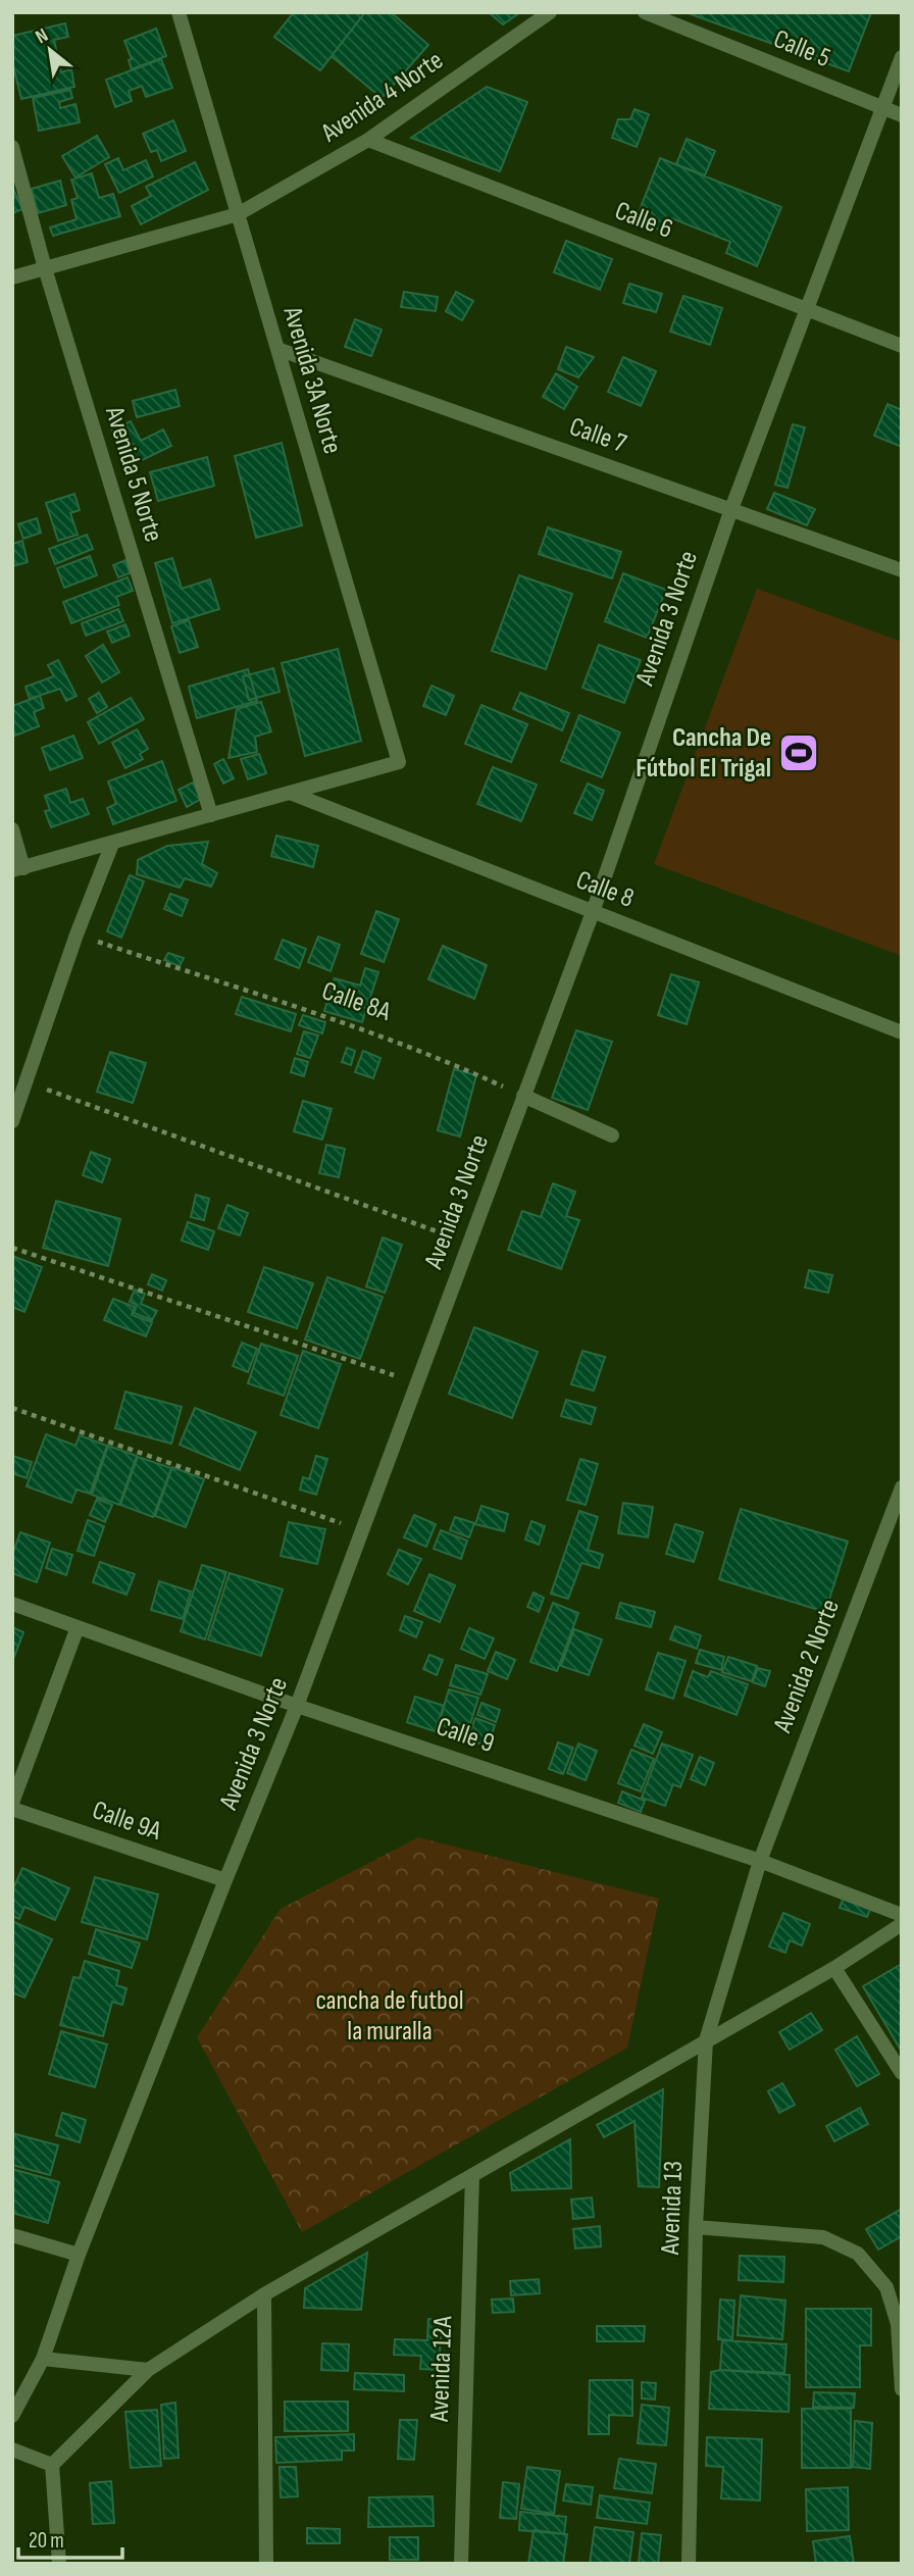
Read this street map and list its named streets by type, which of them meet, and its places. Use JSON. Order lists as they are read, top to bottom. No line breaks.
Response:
{"streets":{"street":["Calle 5","Avenida 4 Norte","Calle 6","Avenida 3A Norte","Calle 7","Avenida 5 Norte","Avenida 3 Norte","Calle 8","Avenida 2 Norte","Calle 9","Calle 9A","Avenida 13","Avenida 12A"],"path":["Calle 8A"]},"crossings":[["Calle 5","Avenida 3 Norte"],["Avenida 4 Norte","Calle 6"],["Avenida 4 Norte","Avenida 3A Norte"],["Calle 6","Avenida 3 Norte"],["Avenida 3A Norte","Calle 7"],["Avenida 3A Norte","Calle 8"],["Calle 7","Avenida 3 Norte"],["Avenida 3 Norte","Calle 8"],["Avenida 3 Norte","Calle 8A"],["Avenida 3 Norte","Calle 9"],["Avenida 3 Norte","Calle 9A"],["Avenida 2 Norte","Calle 9"],["Avenida 2 Norte","Avenida 13"],["Calle 9","Avenida 13"]],"parks":["cancha de futbol la muralla"],"places":{"sports":["Cancha De Fútbol El Trigal"]},"scale_bar":"20 m","north":"top left"}
